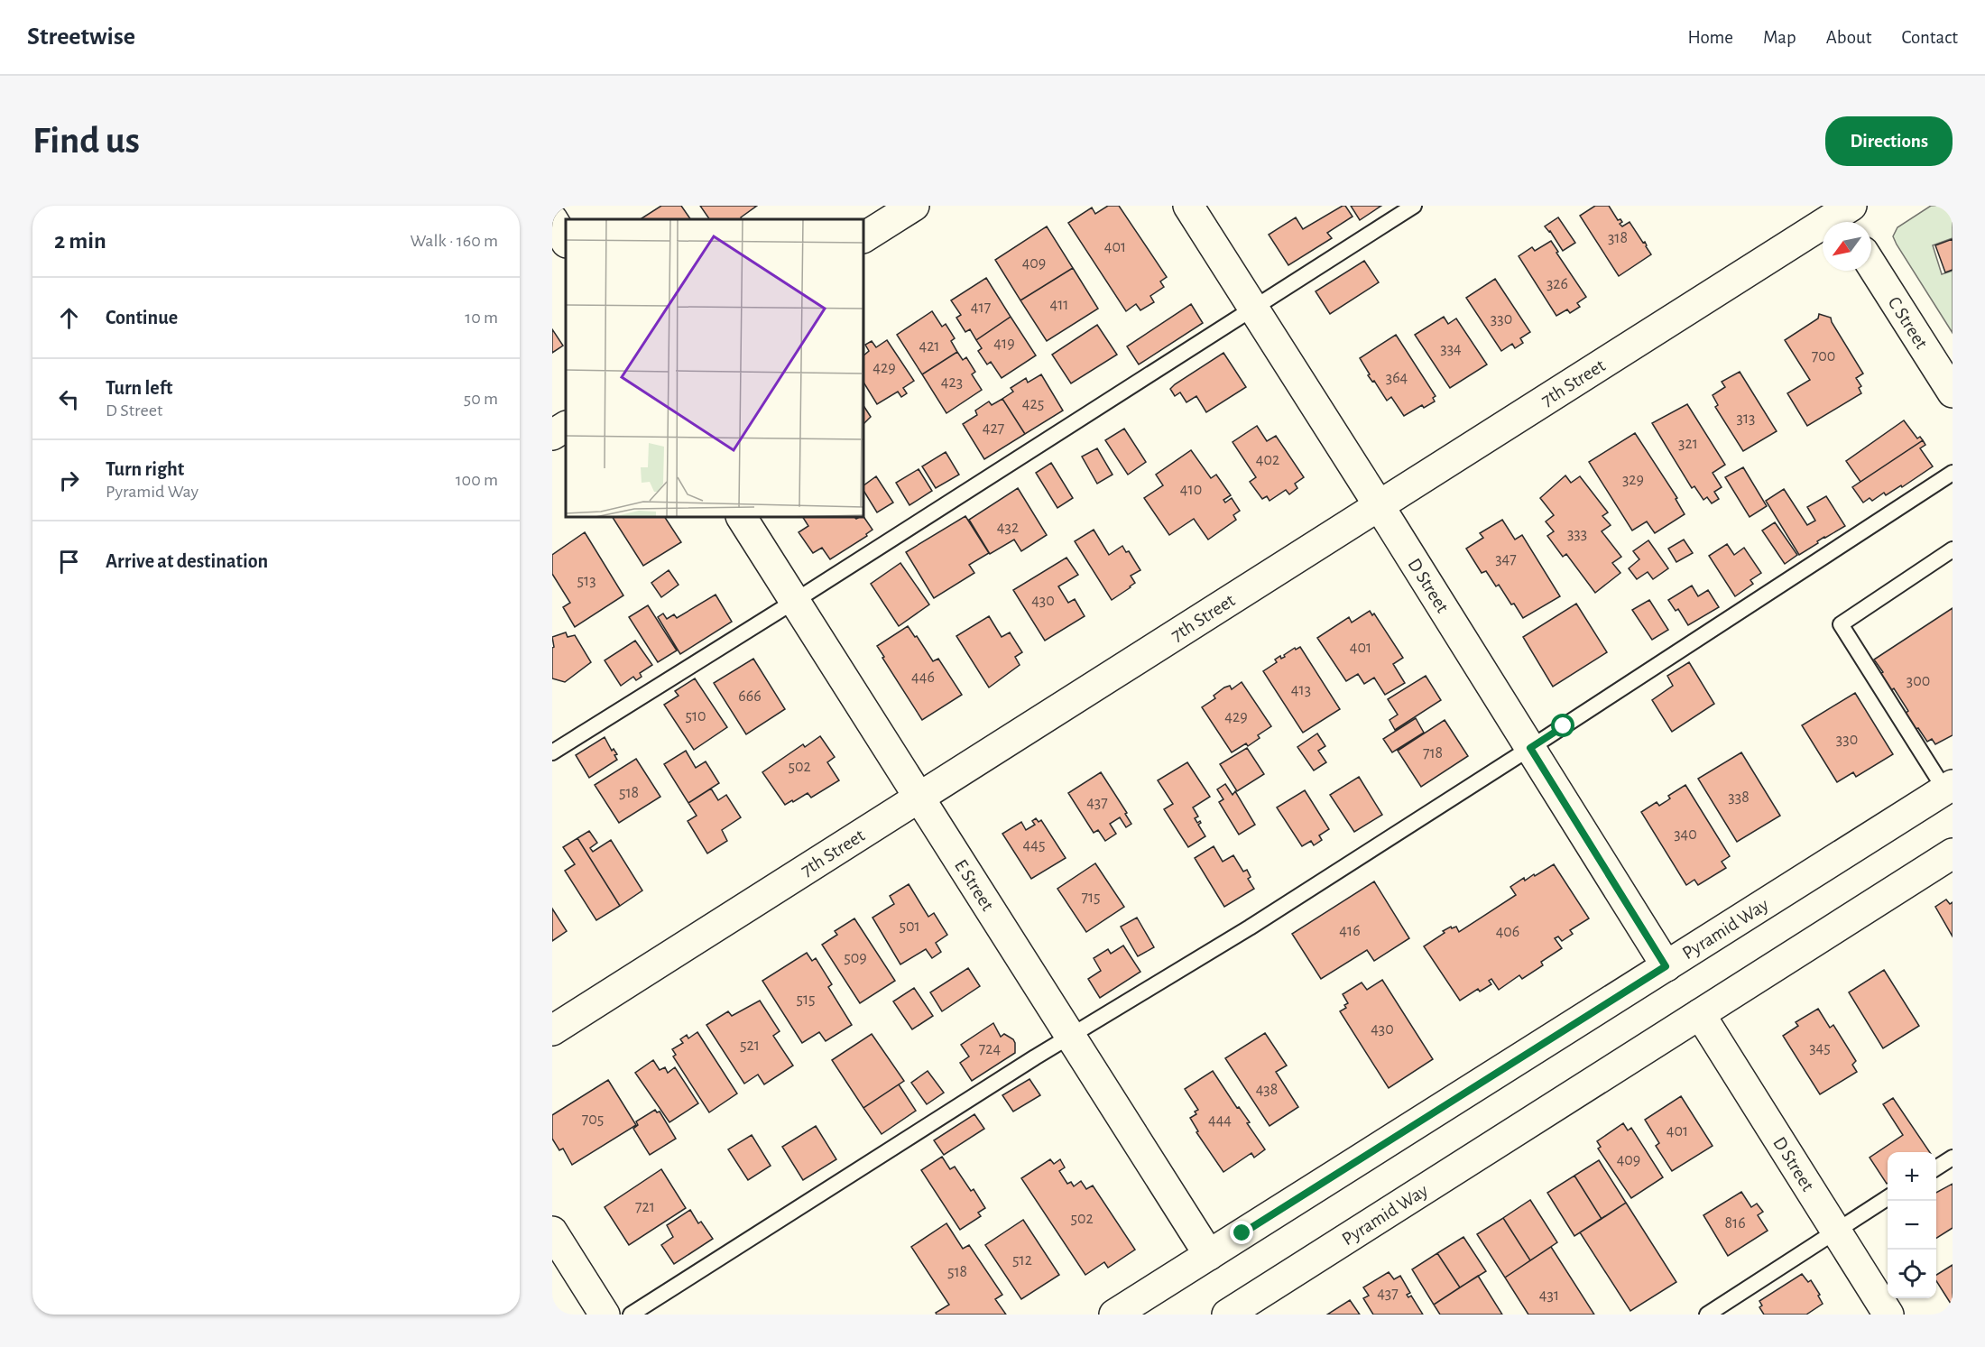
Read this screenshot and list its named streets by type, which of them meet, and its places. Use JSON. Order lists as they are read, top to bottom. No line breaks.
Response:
{"streets":{"street":["C Street","7th Street","D Street","E Street","Pyramid Way"]},"crossings":[["7th Street","D Street"],["7th Street","E Street"],["D Street","Pyramid Way"],["E Street","Pyramid Way"]],"house_numbers":["318","401","409","326","411","417","330","419","421","334","700","429","364","423","425","313","427","321","402","329","410","432","333","347","513","430","401","446","300","413","666","510","429","330","718","502","518","338","437","340","445","715","501","416","406","509","515","430","521","345","724","438","705","444","401","409","721","502","816","512","518","437","431"],"north":"bottom left","page":{"header":"Streetwise","nav":["Home","Map","About","Contact"],"buttons":"Directions","title":"Find us","heading":["2 min","Walk · 160 m"],"list":[["Continue","10 m"],["Turn left","D Street","50 m"],["Turn right","Pyramid Way","100 m"],"Arrive at destination"],"map_buttons":["+","−"]}}
